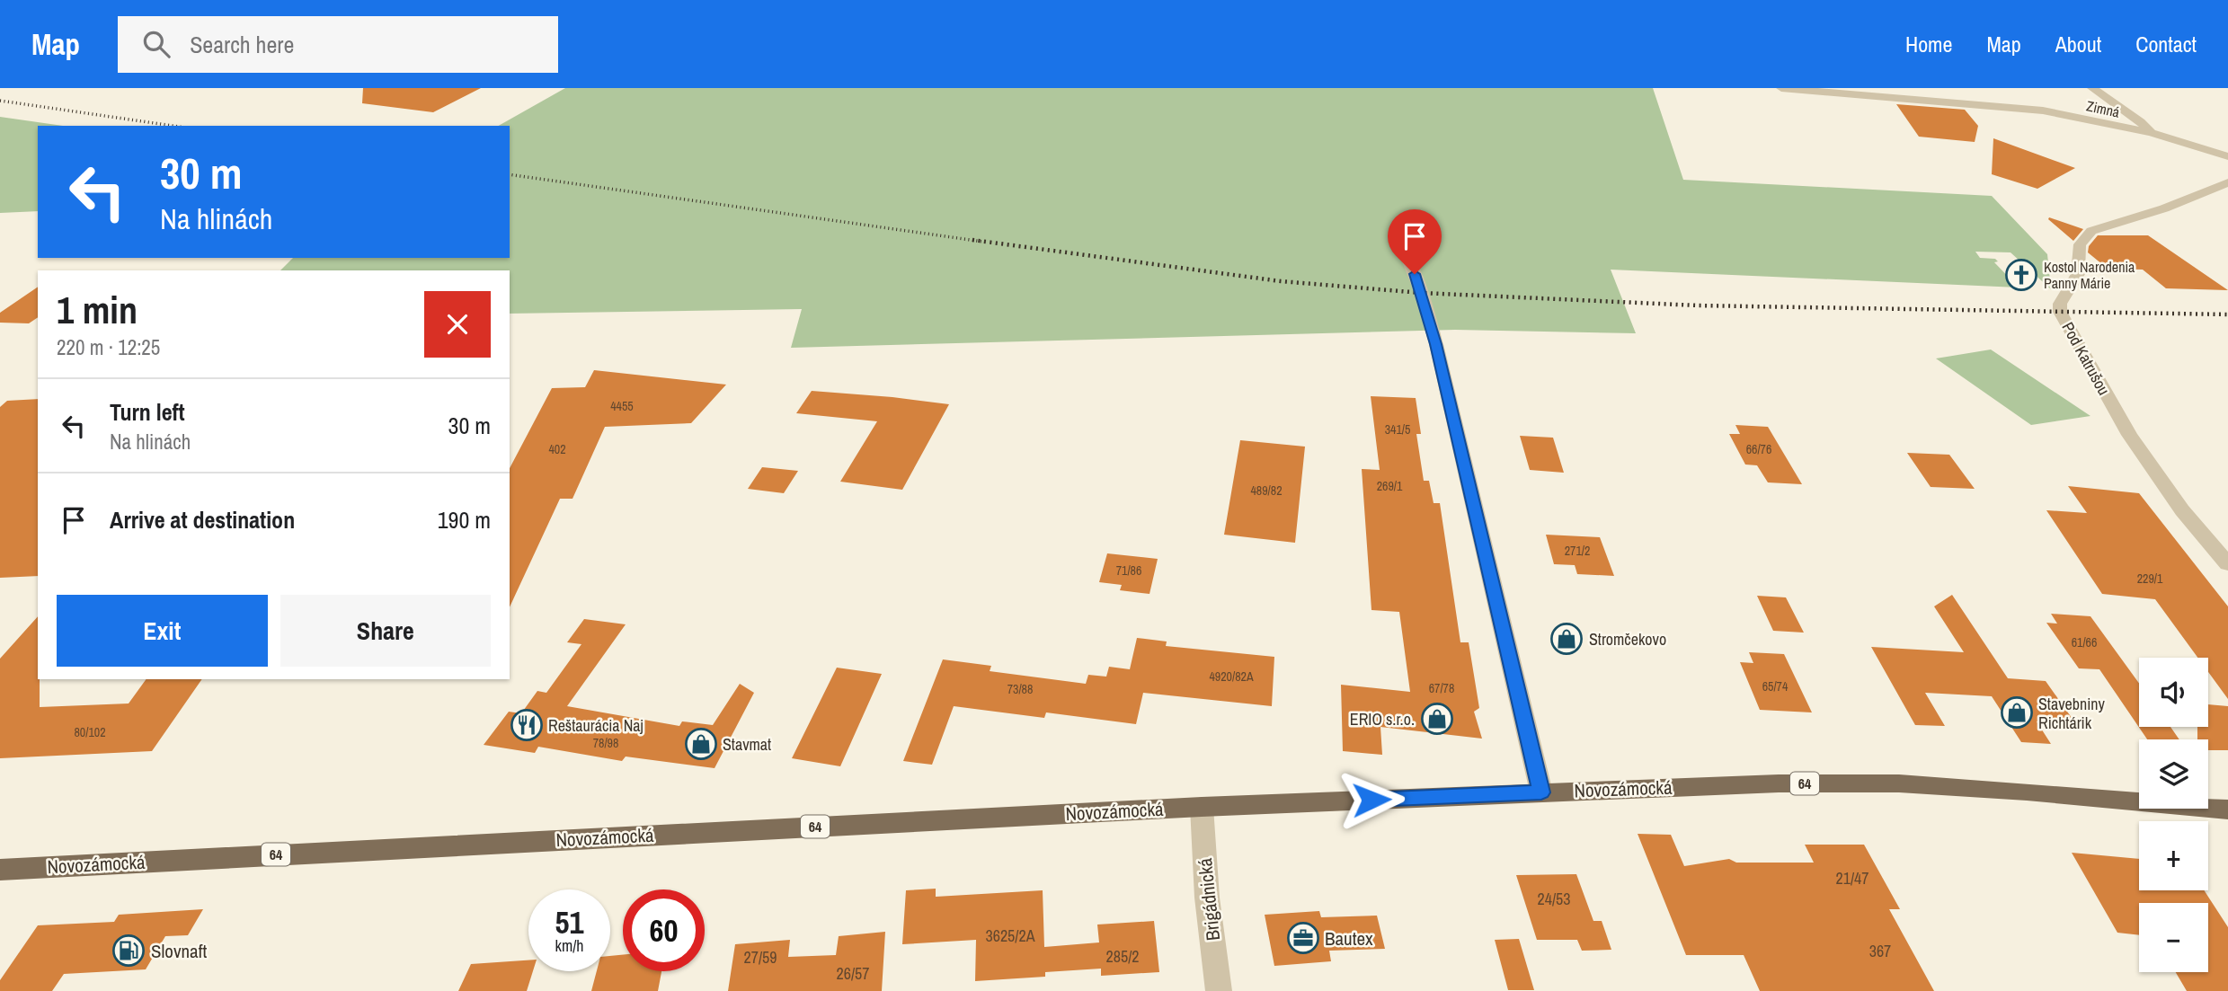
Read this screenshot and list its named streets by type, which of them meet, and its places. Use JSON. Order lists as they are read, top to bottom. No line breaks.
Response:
{"streets":{"main road":["64","Novozámocká"],"street":["Zimná","Pod Katrušou","Brigádnická"]},"crossings":[["Novozámocká","Brigádnická"]],"places":{"church":["Kostol Narodenia Panny Márie"],"shop":["Stromčekovo","Stavebniny Richtárik","ERIO s.r.o.","Stavmat"],"restaurant":["Reštaurácia Naj"],"office":["Bautex"],"fuel station":["Slovnaft"]},"house_numbers":["4455","341/5","402","66/76","269/1","489/82","271/2","71/86","229/1","61/66","4920/82A","65/74","67/78","73/88","80/102","78/98","21/47","24/53","3625/2A","367","285/2","27/59","26/57"],"page":{"header":"Map","search":"Search here","nav":["Home","Map","About","Contact"],"turn":["30 m","Na hlinách"],"heading":["1 min","220 m · 12:25"],"list":[{"name":"Turn left","note":"Na hlinách","value":"30 m"},{"name":"Arrive at destination","value":"190 m"}],"buttons":["Exit","Share"],"map_buttons":["+","−"],"speed":"51 km/h","limit":"60"}}
